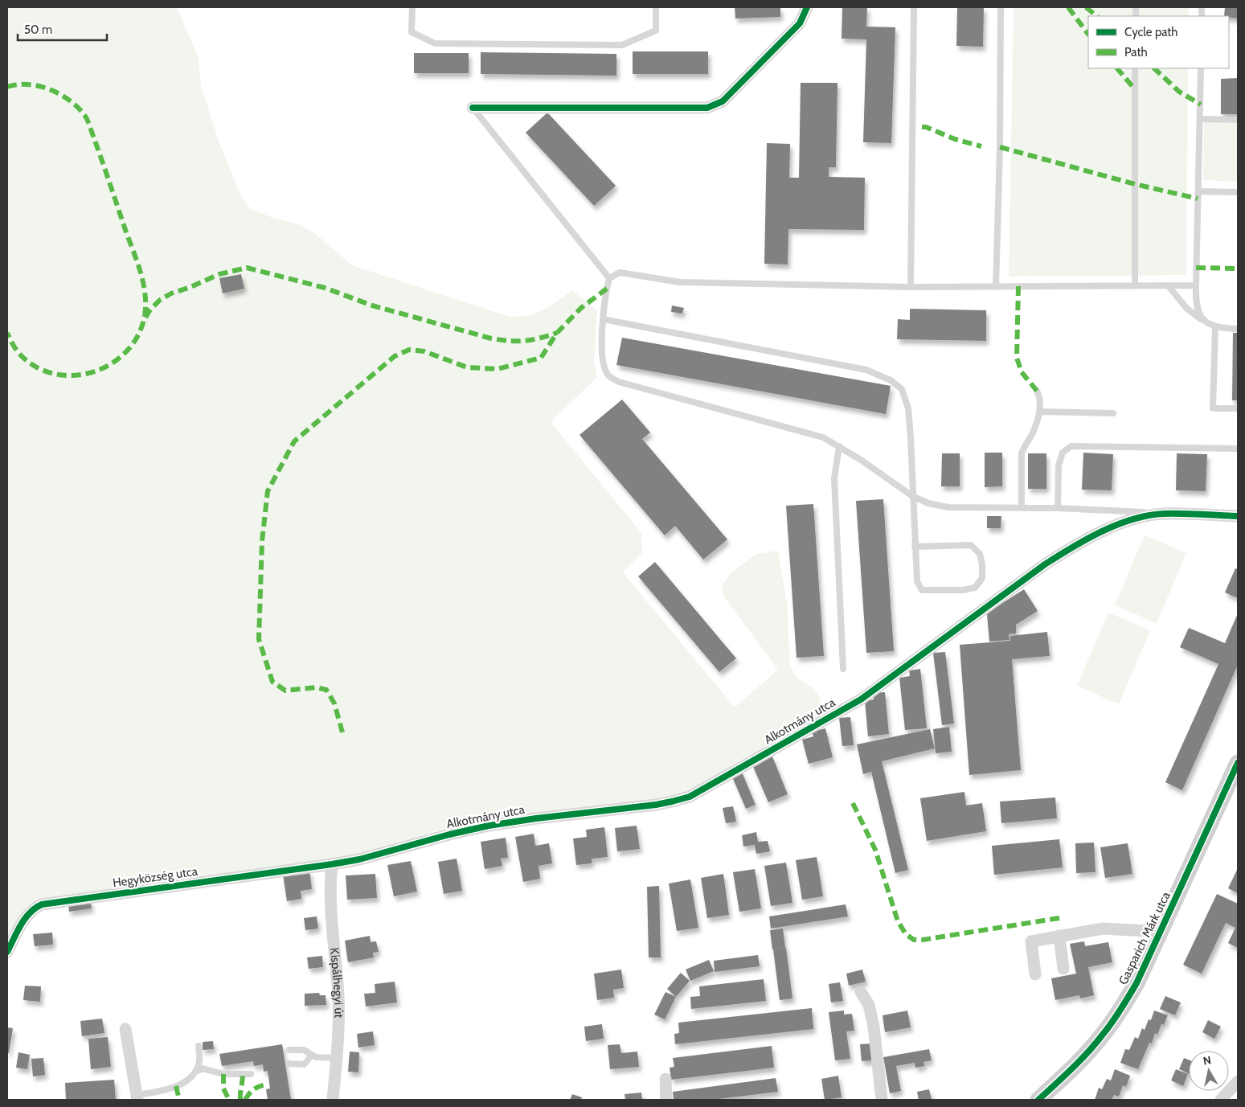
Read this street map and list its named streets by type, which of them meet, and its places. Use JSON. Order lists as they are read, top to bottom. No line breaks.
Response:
{"streets":{"street":["Alkotmány utca","Hegyközség utca","Gasparich Márk utca","Kispálhegyi út"]},"crossings":[["Alkotmány utca","Hegyközség utca"],["Alkotmány utca","Kispálhegyi út"],["Hegyközség utca","Kispálhegyi út"]],"legend":["Cycle path","Path"],"scale_bar":"50 m","north":"top"}
